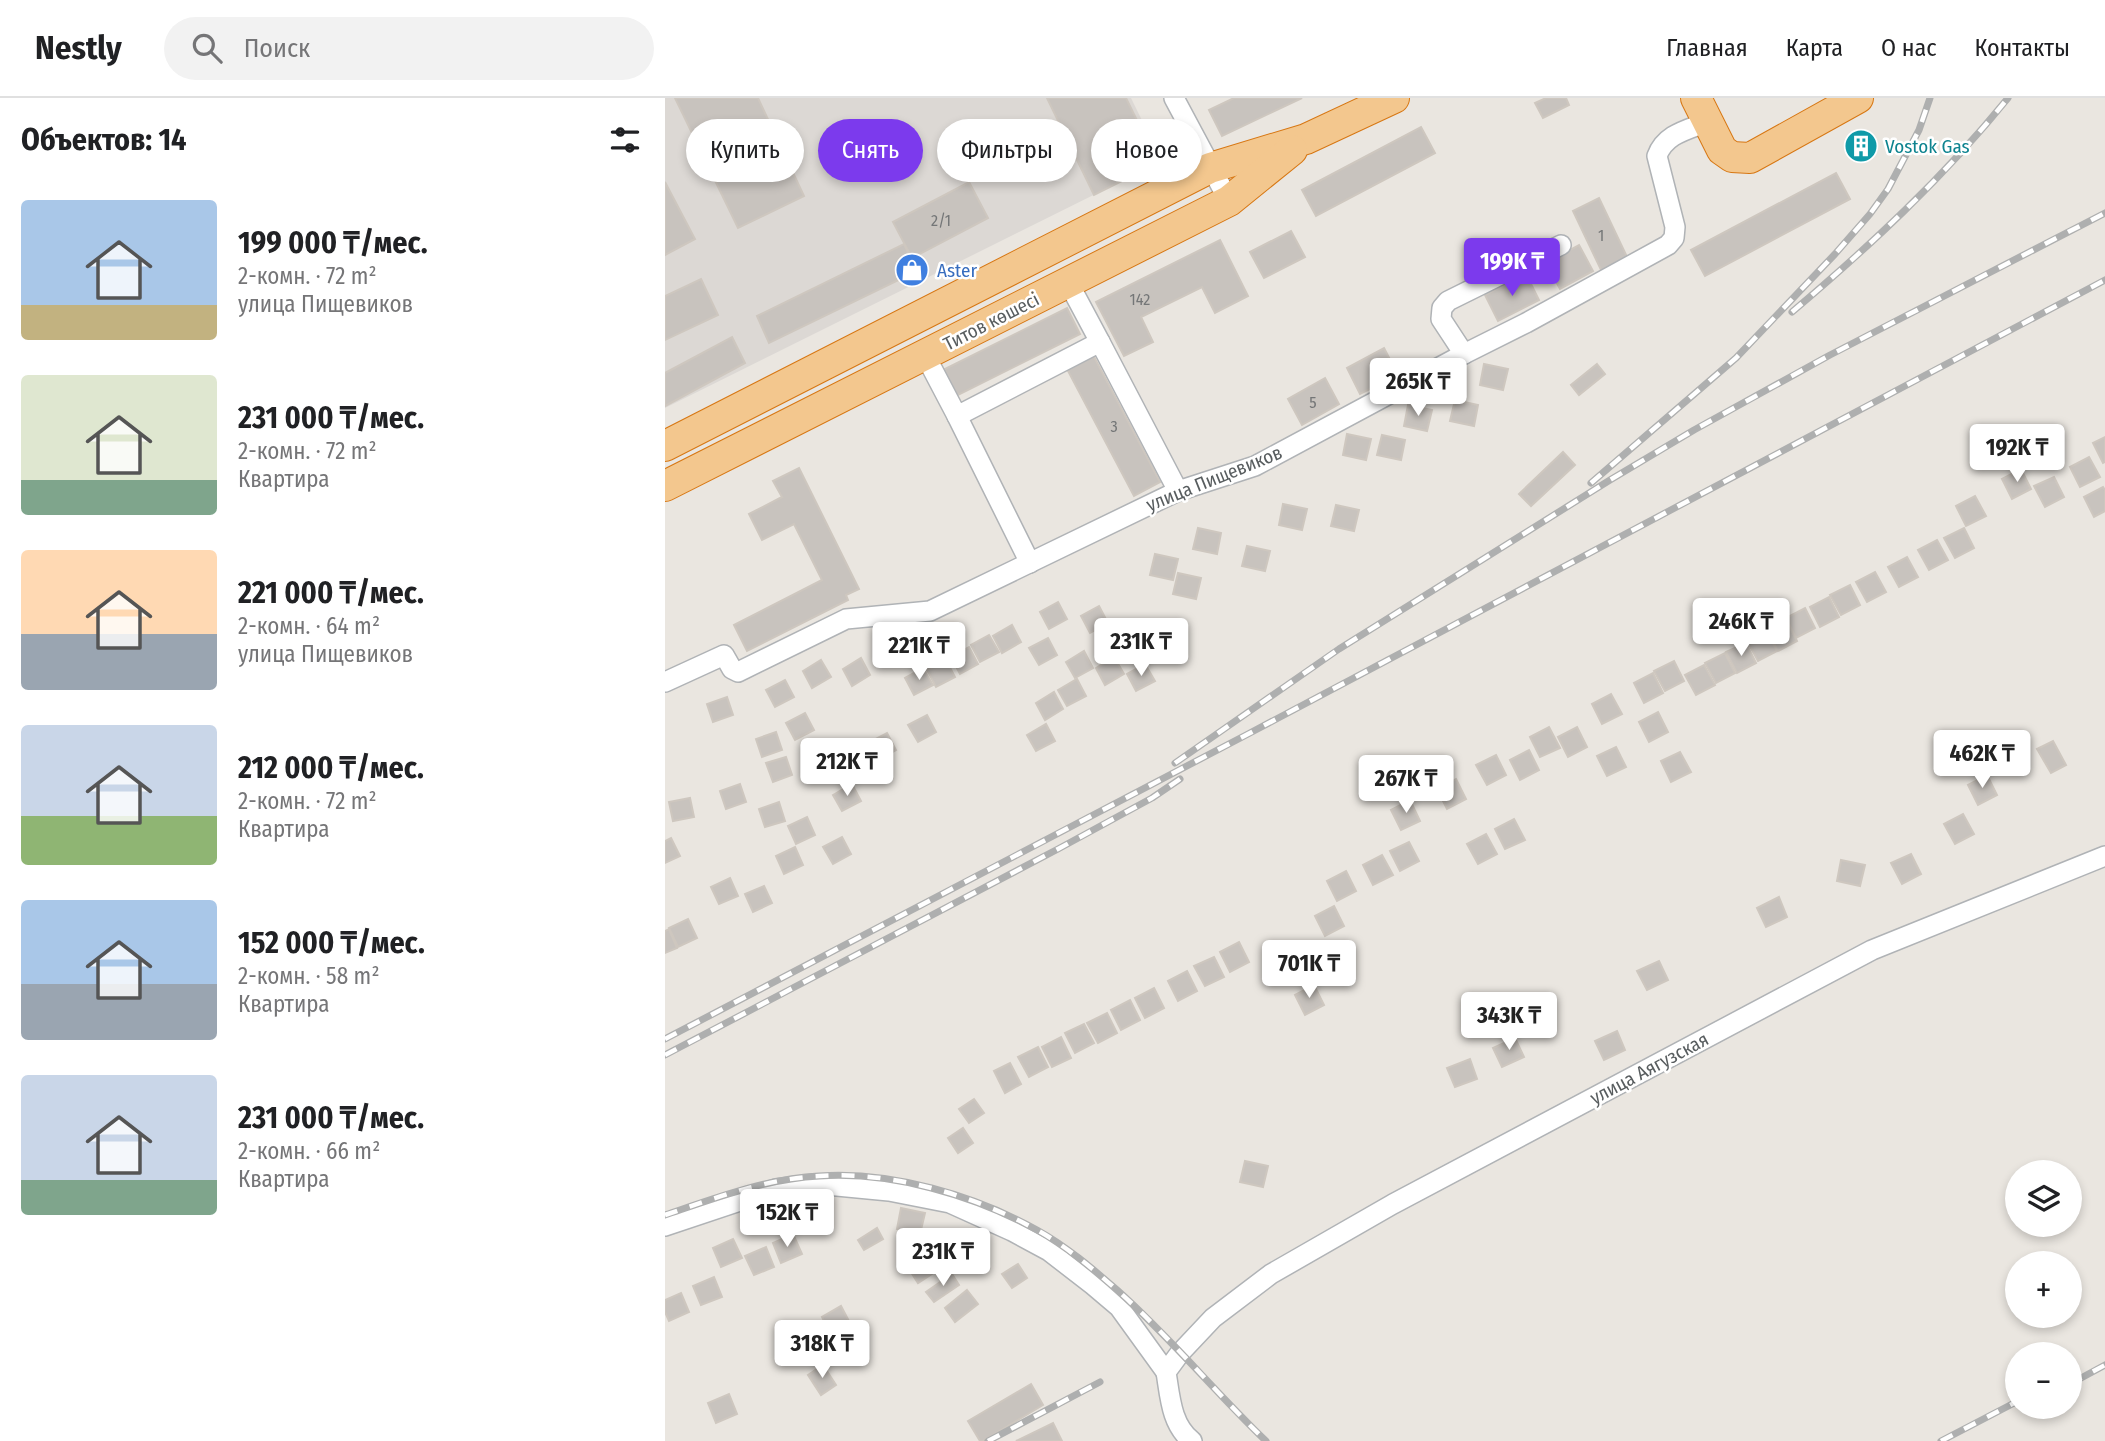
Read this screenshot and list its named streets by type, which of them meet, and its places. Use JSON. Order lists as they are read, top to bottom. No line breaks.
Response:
{"streets":{"highway":["Титов көшесі"],"street":["улица Пищевиков","улица Аягузская"]},"places":{"building":["Vostok Gas"],"shop":["Aster"]},"house_numbers":["2/1","1","142","5","3"],"page":{"header":"Nestly","search":"Поиск","nav":["Главная","Карта","О нас","Контакты"],"heading":"Объектов: 14","chip":["Купить","Снять","Фильтры","Новое"],"list":[{"name":"199 000 ₸/мес.","note":"2-комн. · 72 m² · улица Пищевиков"},{"name":"231 000 ₸/мес.","note":"2-комн. · 72 m² · Квартира"},{"name":"221 000 ₸/мес.","note":"2-комн. · 64 m² · улица Пищевиков"},{"name":"212 000 ₸/мес.","note":"2-комн. · 72 m² · Квартира"},{"name":"152 000 ₸/мес.","note":"2-комн. · 58 m² · Квартира"},{"name":"231 000 ₸/мес.","note":"2-комн. · 66 m² · Квартира"}],"price":["199K ₸","265K ₸","192K ₸","246K ₸","231K ₸","221K ₸","462K ₸","212K ₸","267K ₸","701K ₸","343K ₸","152K ₸","231K ₸","318K ₸"],"map_buttons":["+","−"]}}
